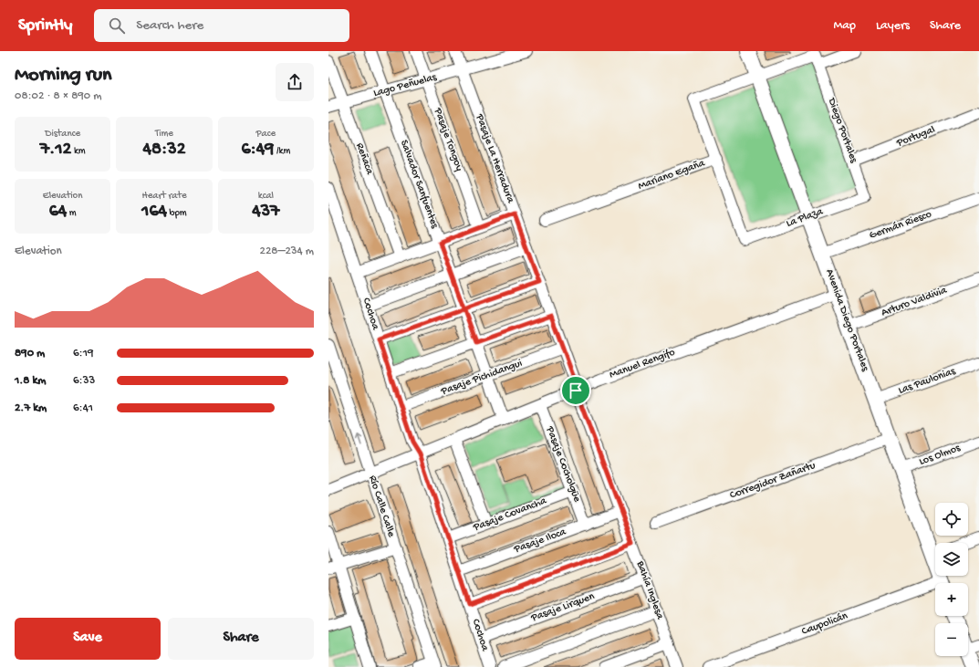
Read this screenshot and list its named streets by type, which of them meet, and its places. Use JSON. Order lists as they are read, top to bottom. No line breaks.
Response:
{"streets":{"main road":["Avenida Diego Portales"],"street":["Lago Peñuelas","Diego Portales","Portugal","Pasaje Tongoy","Reñaca","Pasaje La Herradura","Mariano Egaña","Salvador Sanfuentes","La Plaza","Germán Riesco","Arturo Valdivia","Cochoa","Manuel Rengifo","Pasaje Pichidangui","Las Paulonias","Los Olmos","Pasaje Cocholgüe","Corregidor Zañartu","Río Calle Calle","Pasaje Covancha","Pasaje Iloca","Bahía Inglesa","Pasaje Lirquen","Caupolicán"]},"crossings":[["Lago Peñuelas","Pasaje Tongoy"],["Lago Peñuelas","Reñaca"],["Lago Peñuelas","Pasaje La Herradura"],["Lago Peñuelas","Salvador Sanfuentes"],["Diego Portales","Portugal"],["Diego Portales","La Plaza"],["Pasaje La Herradura","Manuel Rengifo"],["Pasaje La Herradura","Pasaje Pichidangui"],["Pasaje La Herradura","Bahía Inglesa"],["Mariano Egaña","La Plaza"],["Mariano Egaña","Avenida Diego Portales"],["Salvador Sanfuentes","Manuel Rengifo"],["Salvador Sanfuentes","Pasaje Pichidangui"],["La Plaza","Avenida Diego Portales"],["Germán Riesco","Avenida Diego Portales"],["Arturo Valdivia","Avenida Diego Portales"],["Cochoa","Manuel Rengifo"],["Cochoa","Pasaje Pichidangui"],["Cochoa","Pasaje Covancha"],["Cochoa","Pasaje Iloca"],["Cochoa","Pasaje Lirquen"],["Avenida Diego Portales","Manuel Rengifo"],["Avenida Diego Portales","Las Paulonias"],["Avenida Diego Portales","Los Olmos"],["Avenida Diego Portales","Corregidor Zañartu"],["Manuel Rengifo","Pasaje Cocholgüe"],["Manuel Rengifo","Río Calle Calle"],["Manuel Rengifo","Bahía Inglesa"],["Pasaje Cocholgüe","Pasaje Covancha"],["Pasaje Cocholgüe","Pasaje Iloca"],["Pasaje Iloca","Bahía Inglesa"],["Bahía Inglesa","Pasaje Lirquen"]],"one_way":["Río Calle Calle"],"page":{"header":"Sprintly","search":"Search here","nav":["Map","Layers","Share"],"heading":["Morning run","08:02 · 8 × 890 m"],"stats":[["Distance","7.12 km"],["Time","48:32"],["Pace","6:49 /km"],["Elevation","64 m"],["Heart rate","164 bpm"],["kcal","437"]],"chart":["Elevation","228–234 m"],"list":[{"name":"890 m","note":"6:19"},{"name":"1.8 km","note":"6:33"},{"name":"2.7 km","note":"6:41"}],"map_buttons":["+","−"],"buttons":["Save","Share"]}}
